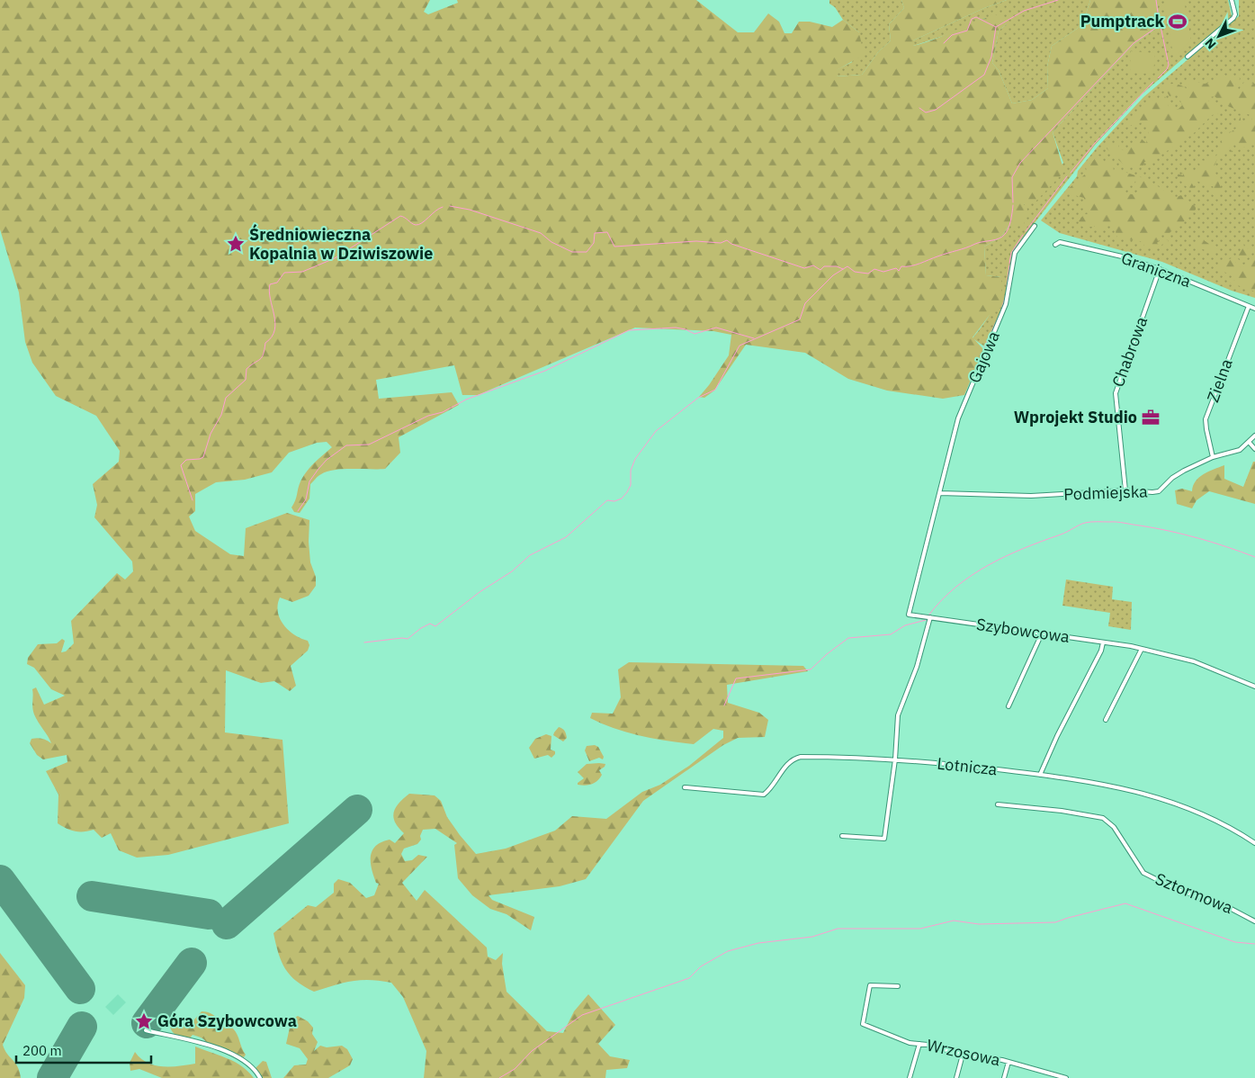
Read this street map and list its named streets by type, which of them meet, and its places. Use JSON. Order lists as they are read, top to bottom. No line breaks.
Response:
{"streets":{"street":["Graniczna","Chabrowa","Gajowa","Zielna","Podmiejska","Szybowcowa","Lotnicza","Sztormowa","Wrzosowa"]},"crossings":[["Graniczna","Chabrowa"],["Graniczna","Zielna"],["Chabrowa","Podmiejska"],["Gajowa","Podmiejska"],["Gajowa","Szybowcowa"],["Zielna","Podmiejska"],["Podmiejska","Szybowcowa"]],"places":{"sports":["Pumptrack"],"place":["Średniowieczna Kopalnia w Dziwiszowie","Góra Szybowcowa"],"office":["Wprojekt Studio"]},"scale_bar":"200 m","north":"bottom left"}
